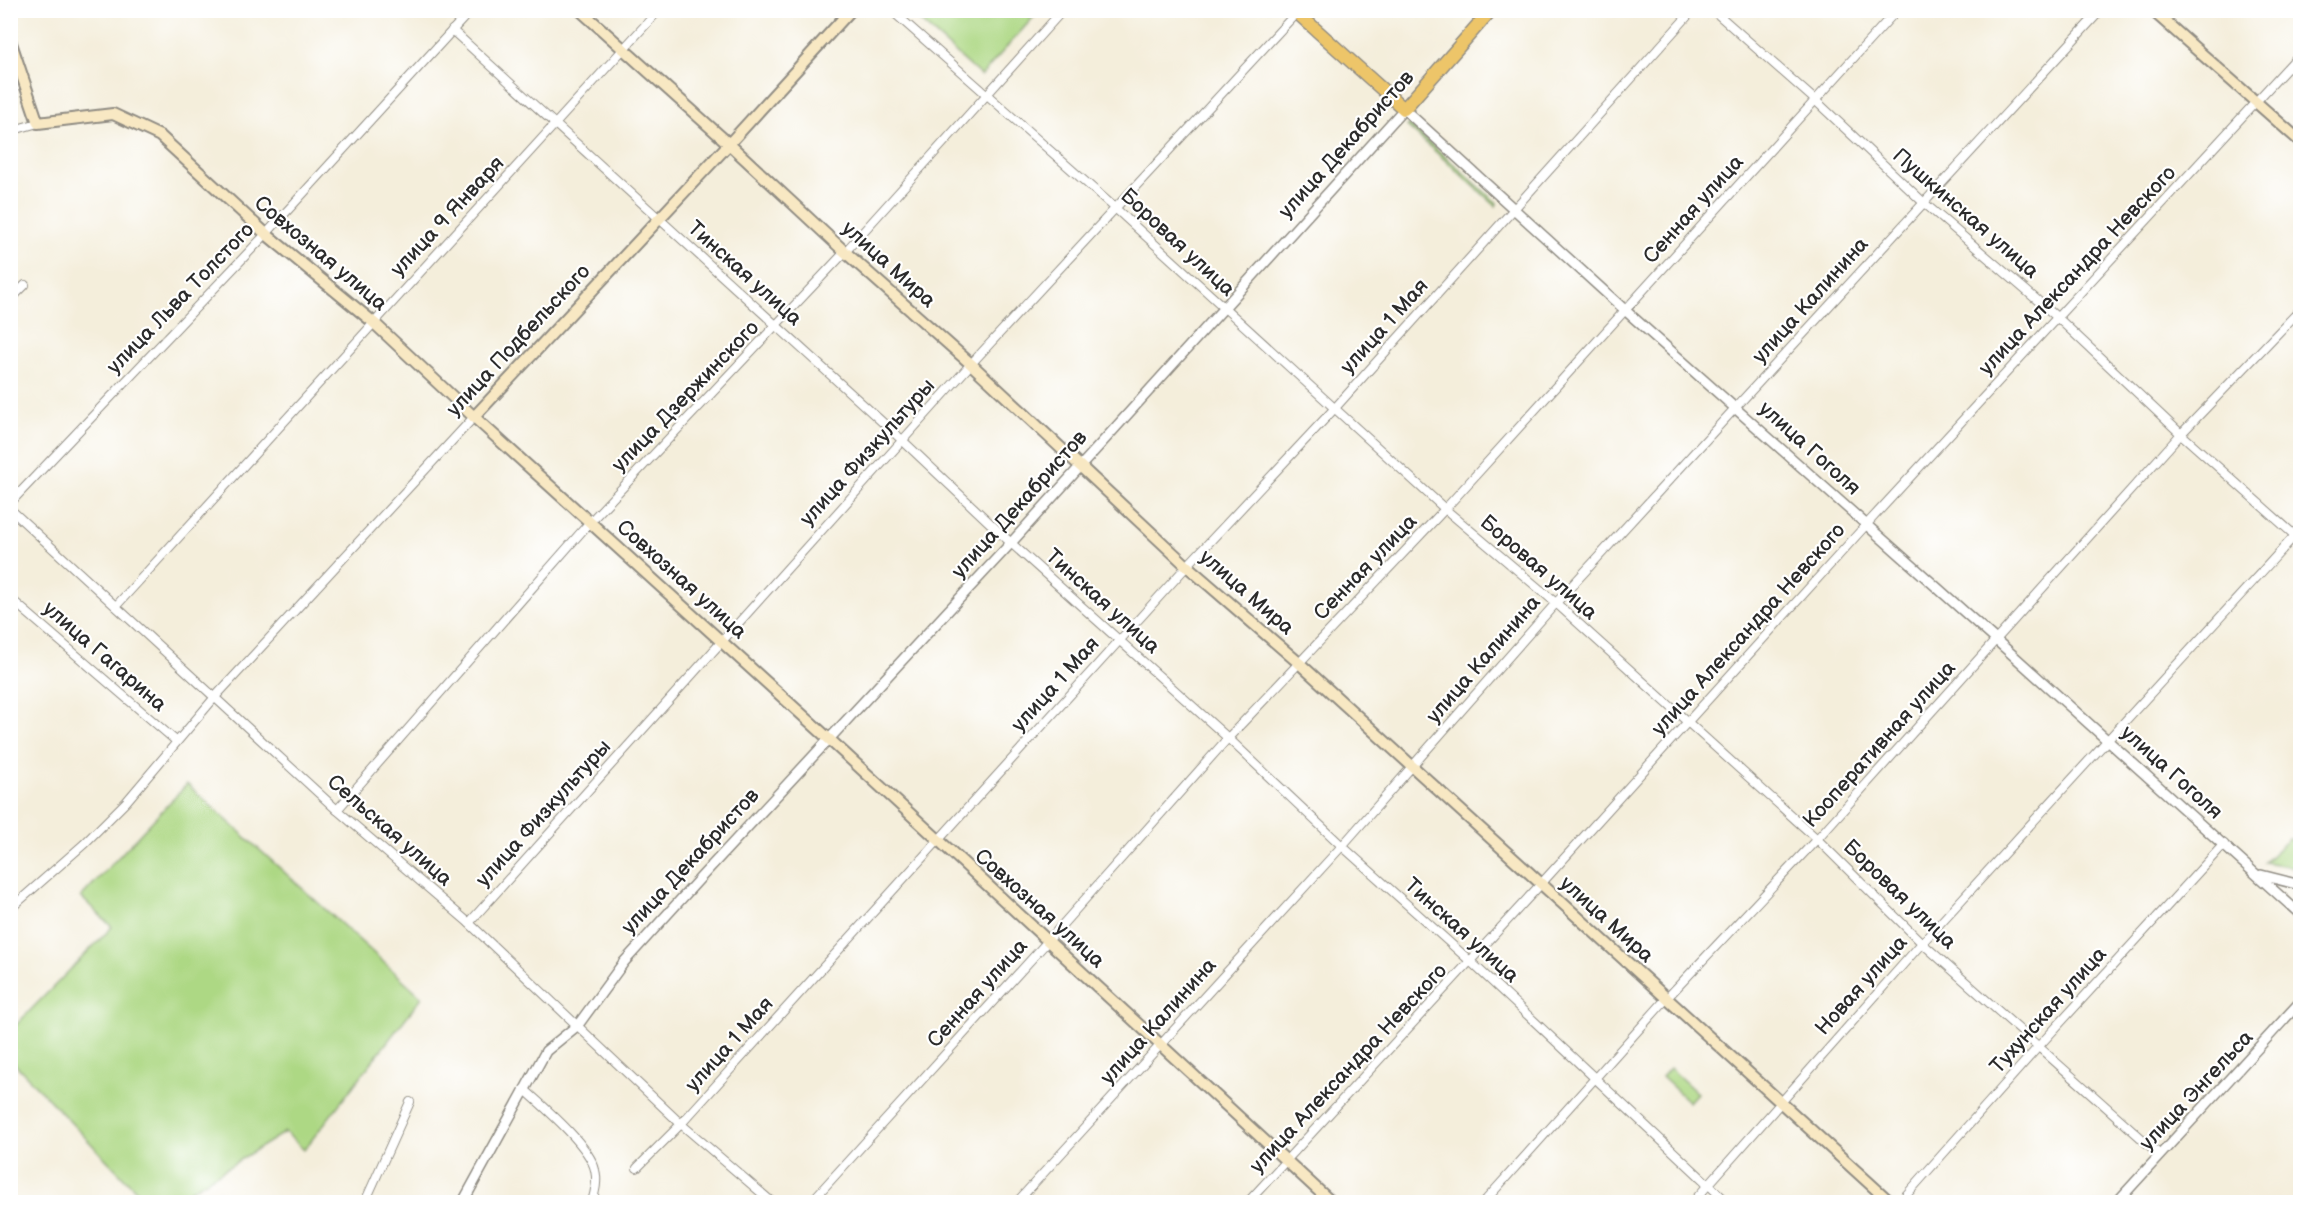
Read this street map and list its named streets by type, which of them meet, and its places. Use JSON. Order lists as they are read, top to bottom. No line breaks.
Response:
{"streets":{"main road":["улица Декабристов","Совхозная улица","улица Мира","улица Подбельского","улица Гоголя"],"street":["Сенная улица","Пушкинская улица","улица 9 Января","Боровая улица","улица Александра Невского","Тинская улица","улица Льва Толстого","улица Калинина","улица 1 Мая","улица Дзержинского","улица Физкультуры","улица Гагарина","Кооперативная улица","Сельская улица","Новая улица","Тухунская улица","улица Энгельса"]},"crossings":[["улица Декабристов","Боровая улица"],["улица Декабристов","Совхозная улица"],["улица Декабристов","улица Мира"],["улица Декабристов","Тинская улица"],["улица Декабристов","улица Гоголя"],["улица Декабристов","Сельская улица"],["Сенная улица","Пушкинская улица"],["Сенная улица","Боровая улица"],["Сенная улица","Совхозная улица"],["Сенная улица","улица Мира"],["Сенная улица","Тинская улица"],["Сенная улица","улица Гоголя"],["Пушкинская улица","улица Александра Невского"],["Пушкинская улица","улица Калинина"],["Пушкинская улица","Кооперативная улица"],["Пушкинская улица","Новая улица"],["улица 9 Января","Совхозная улица"],["улица 9 Января","улица Мира"],["улица 9 Января","Тинская улица"],["улица 9 Января","Сельская улица"],["Боровая улица","улица Александра Невского"],["Боровая улица","улица Калинина"],["Боровая улица","улица 1 Мая"],["Боровая улица","улица Дзержинского"],["Боровая улица","улица Физкультуры"],["Боровая улица","Кооперативная улица"],["Боровая улица","Новая улица"],["Боровая улица","Тухунская улица"],["Боровая улица","улица Энгельса"],["Совхозная улица","улица Александра Невского"],["Совхозная улица","улица Льва Толстого"],["Совхозная улица","улица Калинина"],["Совхозная улица","улица 1 Мая"],["Совхозная улица","улица Подбельского"],["Совхозная улица","улица Дзержинского"],["Совхозная улица","улица Физкультуры"],["улица Мира","улица Александра Невского"],["улица Мира","улица Калинина"],["улица Мира","улица 1 Мая"],["улица Мира","улица Подбельского"],["улица Мира","улица Дзержинского"],["улица Мира","улица Физкультуры"],["улица Мира","Кооперативная улица"],["улица Мира","Новая улица"],["улица Александра Невского","Тинская улица"],["улица Александра Невского","улица Гоголя"],["Тинская улица","улица Льва Толстого"],["Тинская улица","улица Калинина"],["Тинская улица","улица 1 Мая"],["Тинская улица","улица Подбельского"],["Тинская улица","улица Дзержинского"],["Тинская улица","улица Физкультуры"],["Тинская улица","Кооперативная улица"],["Тинская улица","Новая улица"],["улица Калинина","улица Гоголя"],["улица 1 Мая","улица Гоголя"],["улица 1 Мая","Сельская улица"],["улица Подбельского","улица Гагарина"],["улица Подбельского","Сельская улица"],["улица Дзержинского","Сельская улица"],["улица Гоголя","улица Физкультуры"],["улица Гоголя","Кооперативная улица"],["улица Гоголя","Новая улица"],["улица Гоголя","Тухунская улица"],["улица Физкультуры","Сельская улица"],["улица Гагарина","Сельская улица"]]}
